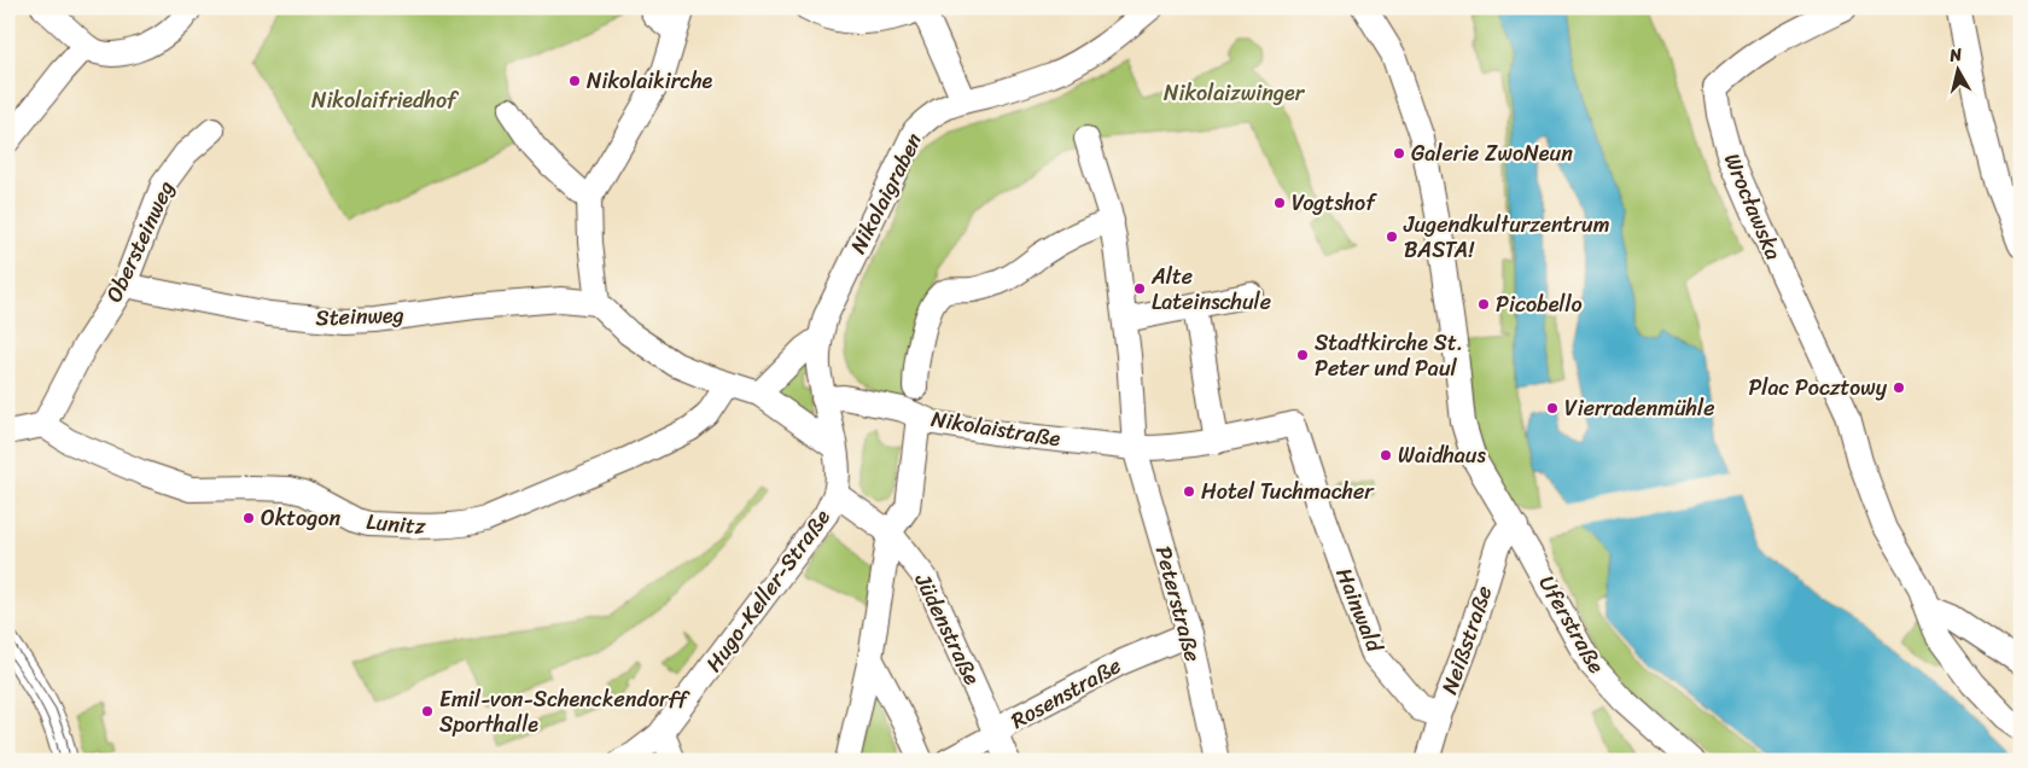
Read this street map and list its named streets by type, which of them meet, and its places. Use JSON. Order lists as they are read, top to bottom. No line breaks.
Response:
{"streets":{"street":["Nikolaigraben","Wrocławska","Obersteinweg","Steinweg","Nikolaistraße","Lunitz","Hugo-Keller-Straße","Peterstraße","Hainwald","Uferstraße","Jüdenstraße","Neißstraße","Rosenstraße"]},"crossings":[["Nikolaigraben","Nikolaistraße"],["Nikolaigraben","Hugo-Keller-Straße"],["Nikolaigraben","Jüdenstraße"],["Obersteinweg","Steinweg"],["Obersteinweg","Lunitz"],["Nikolaistraße","Peterstraße"],["Nikolaistraße","Hainwald"],["Hugo-Keller-Straße","Jüdenstraße"],["Peterstraße","Rosenstraße"],["Hainwald","Neißstraße"],["Uferstraße","Neißstraße"],["Jüdenstraße","Rosenstraße"]],"parks":["Nikolaizwinger","Nikolaifriedhof"],"places":["Nikolaikirche","Galerie ZwoNeun","Vogtshof","Jugendkulturzentrum BASTA!","Alte Lateinschule","Picobello","Stadtkirche St. Peter und Paul","Plac Pocztowy","Vierradenmühle","Waidhaus","Hotel Tuchmacher","Oktogon","Emil-von-Schenckendorff Sporthalle"],"north":"top"}
